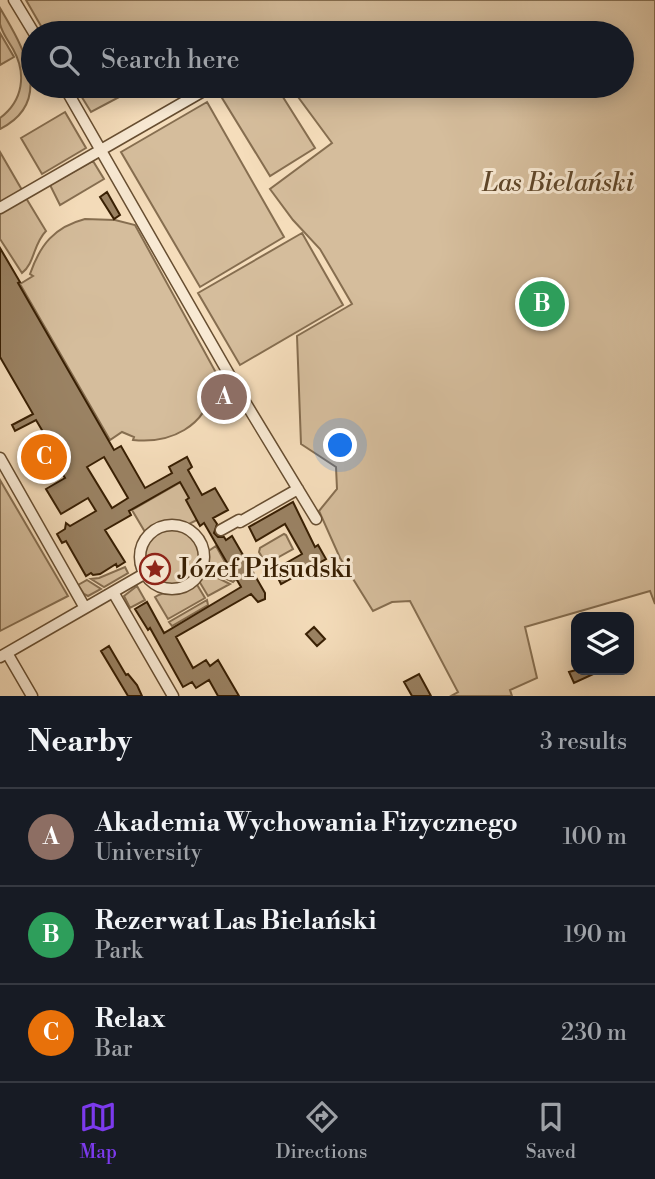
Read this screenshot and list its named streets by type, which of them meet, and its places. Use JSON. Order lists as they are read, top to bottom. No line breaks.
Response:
{"parks":["Las Bielański"],"places":{"place":["Józef Piłsudski"]},"page":{"search":"Search here","pins":["B","A","C"],"heading":["Nearby","3 results"],"list":[{"mark":"A","name":"Akademia Wychowania Fizycznego","note":"University","value":"100 m"},{"mark":"B","name":"Rezerwat Las Bielański","note":"Park","value":"190 m"},{"mark":"C","name":"Relax","note":"Bar","value":"230 m"}],"nav":["Map","Directions","Saved"]}}
